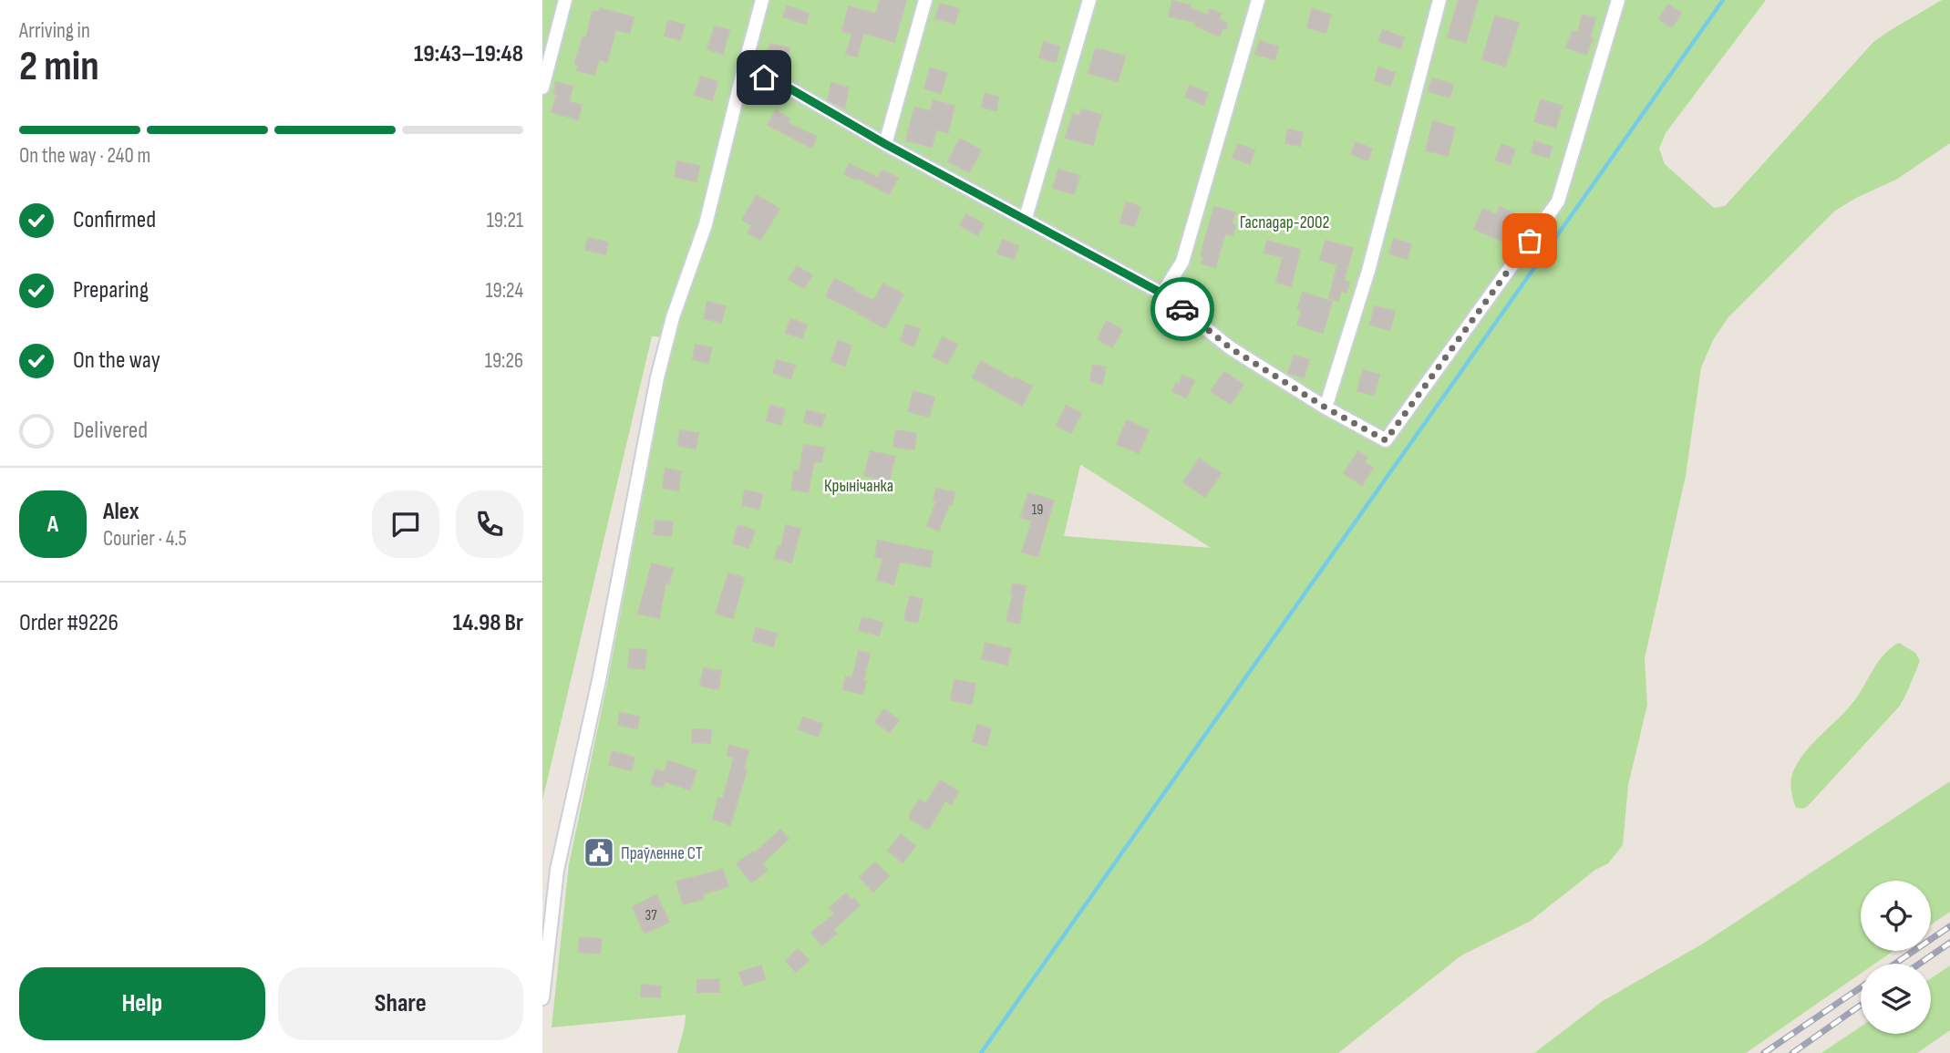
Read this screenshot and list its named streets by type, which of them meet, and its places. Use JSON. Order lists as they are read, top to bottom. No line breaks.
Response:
{"parks":["Гаспадар-2002","Крынічанка"],"places":{"public building":["Праўленне СТ"]},"house_numbers":["19","37"],"page":{"heading":["2 min","Arriving in","19:43–19:48"],"panel":["Alex","Courier · 4.5","Order #9226","14.98 Br"],"bar":"On the way · 240 m","list":[["Confirmed","19:21"],["Preparing","19:24"],["On the way","19:26"],"Delivered"],"round":"A","buttons":["Help","Share"]}}
